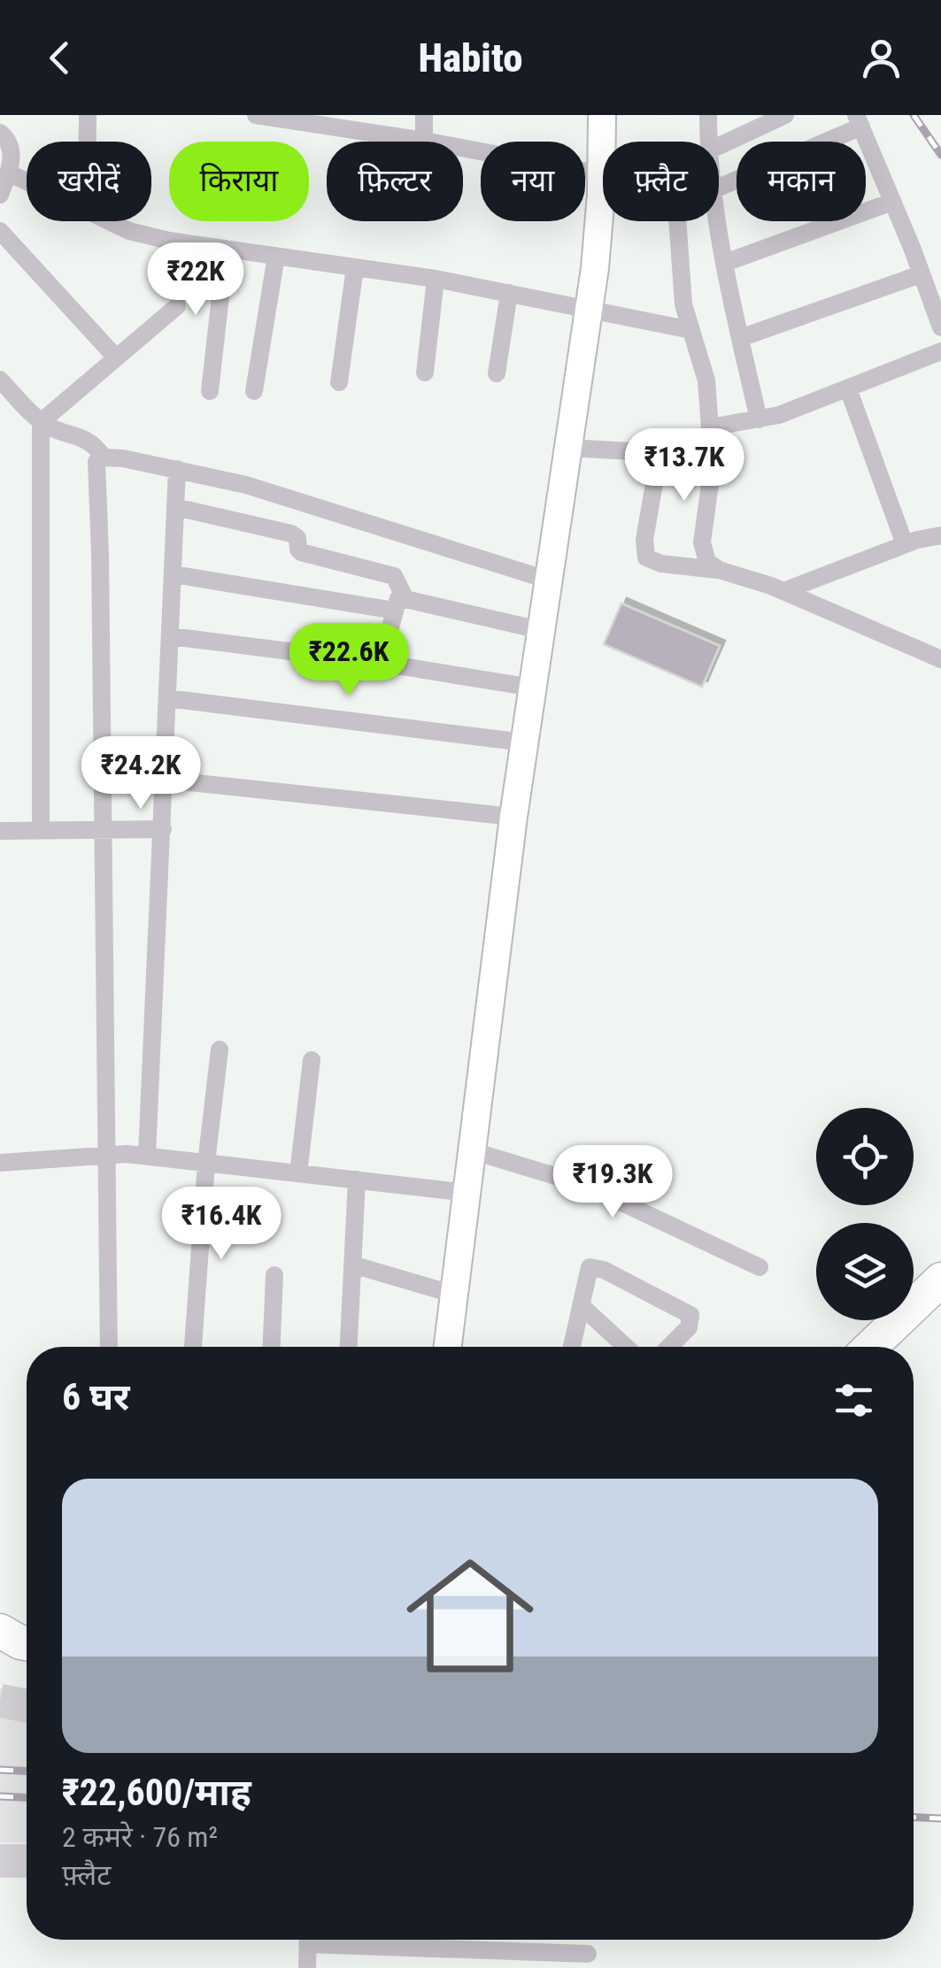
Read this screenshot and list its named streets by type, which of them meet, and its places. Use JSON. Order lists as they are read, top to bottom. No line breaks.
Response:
{"page":{"header":"Habito","chip":["खरीदें","किराया","फ़िल्टर","नया","फ़्लैट","मकान"],"price":["₹22K","₹13.7K","₹22.6K","₹24.2K","₹19.3K","₹16.4K"],"heading":"6 घर","list":[{"name":"₹22,600/माह","note":"2 कमरे · 76 m² · फ़्लैट"}]}}
